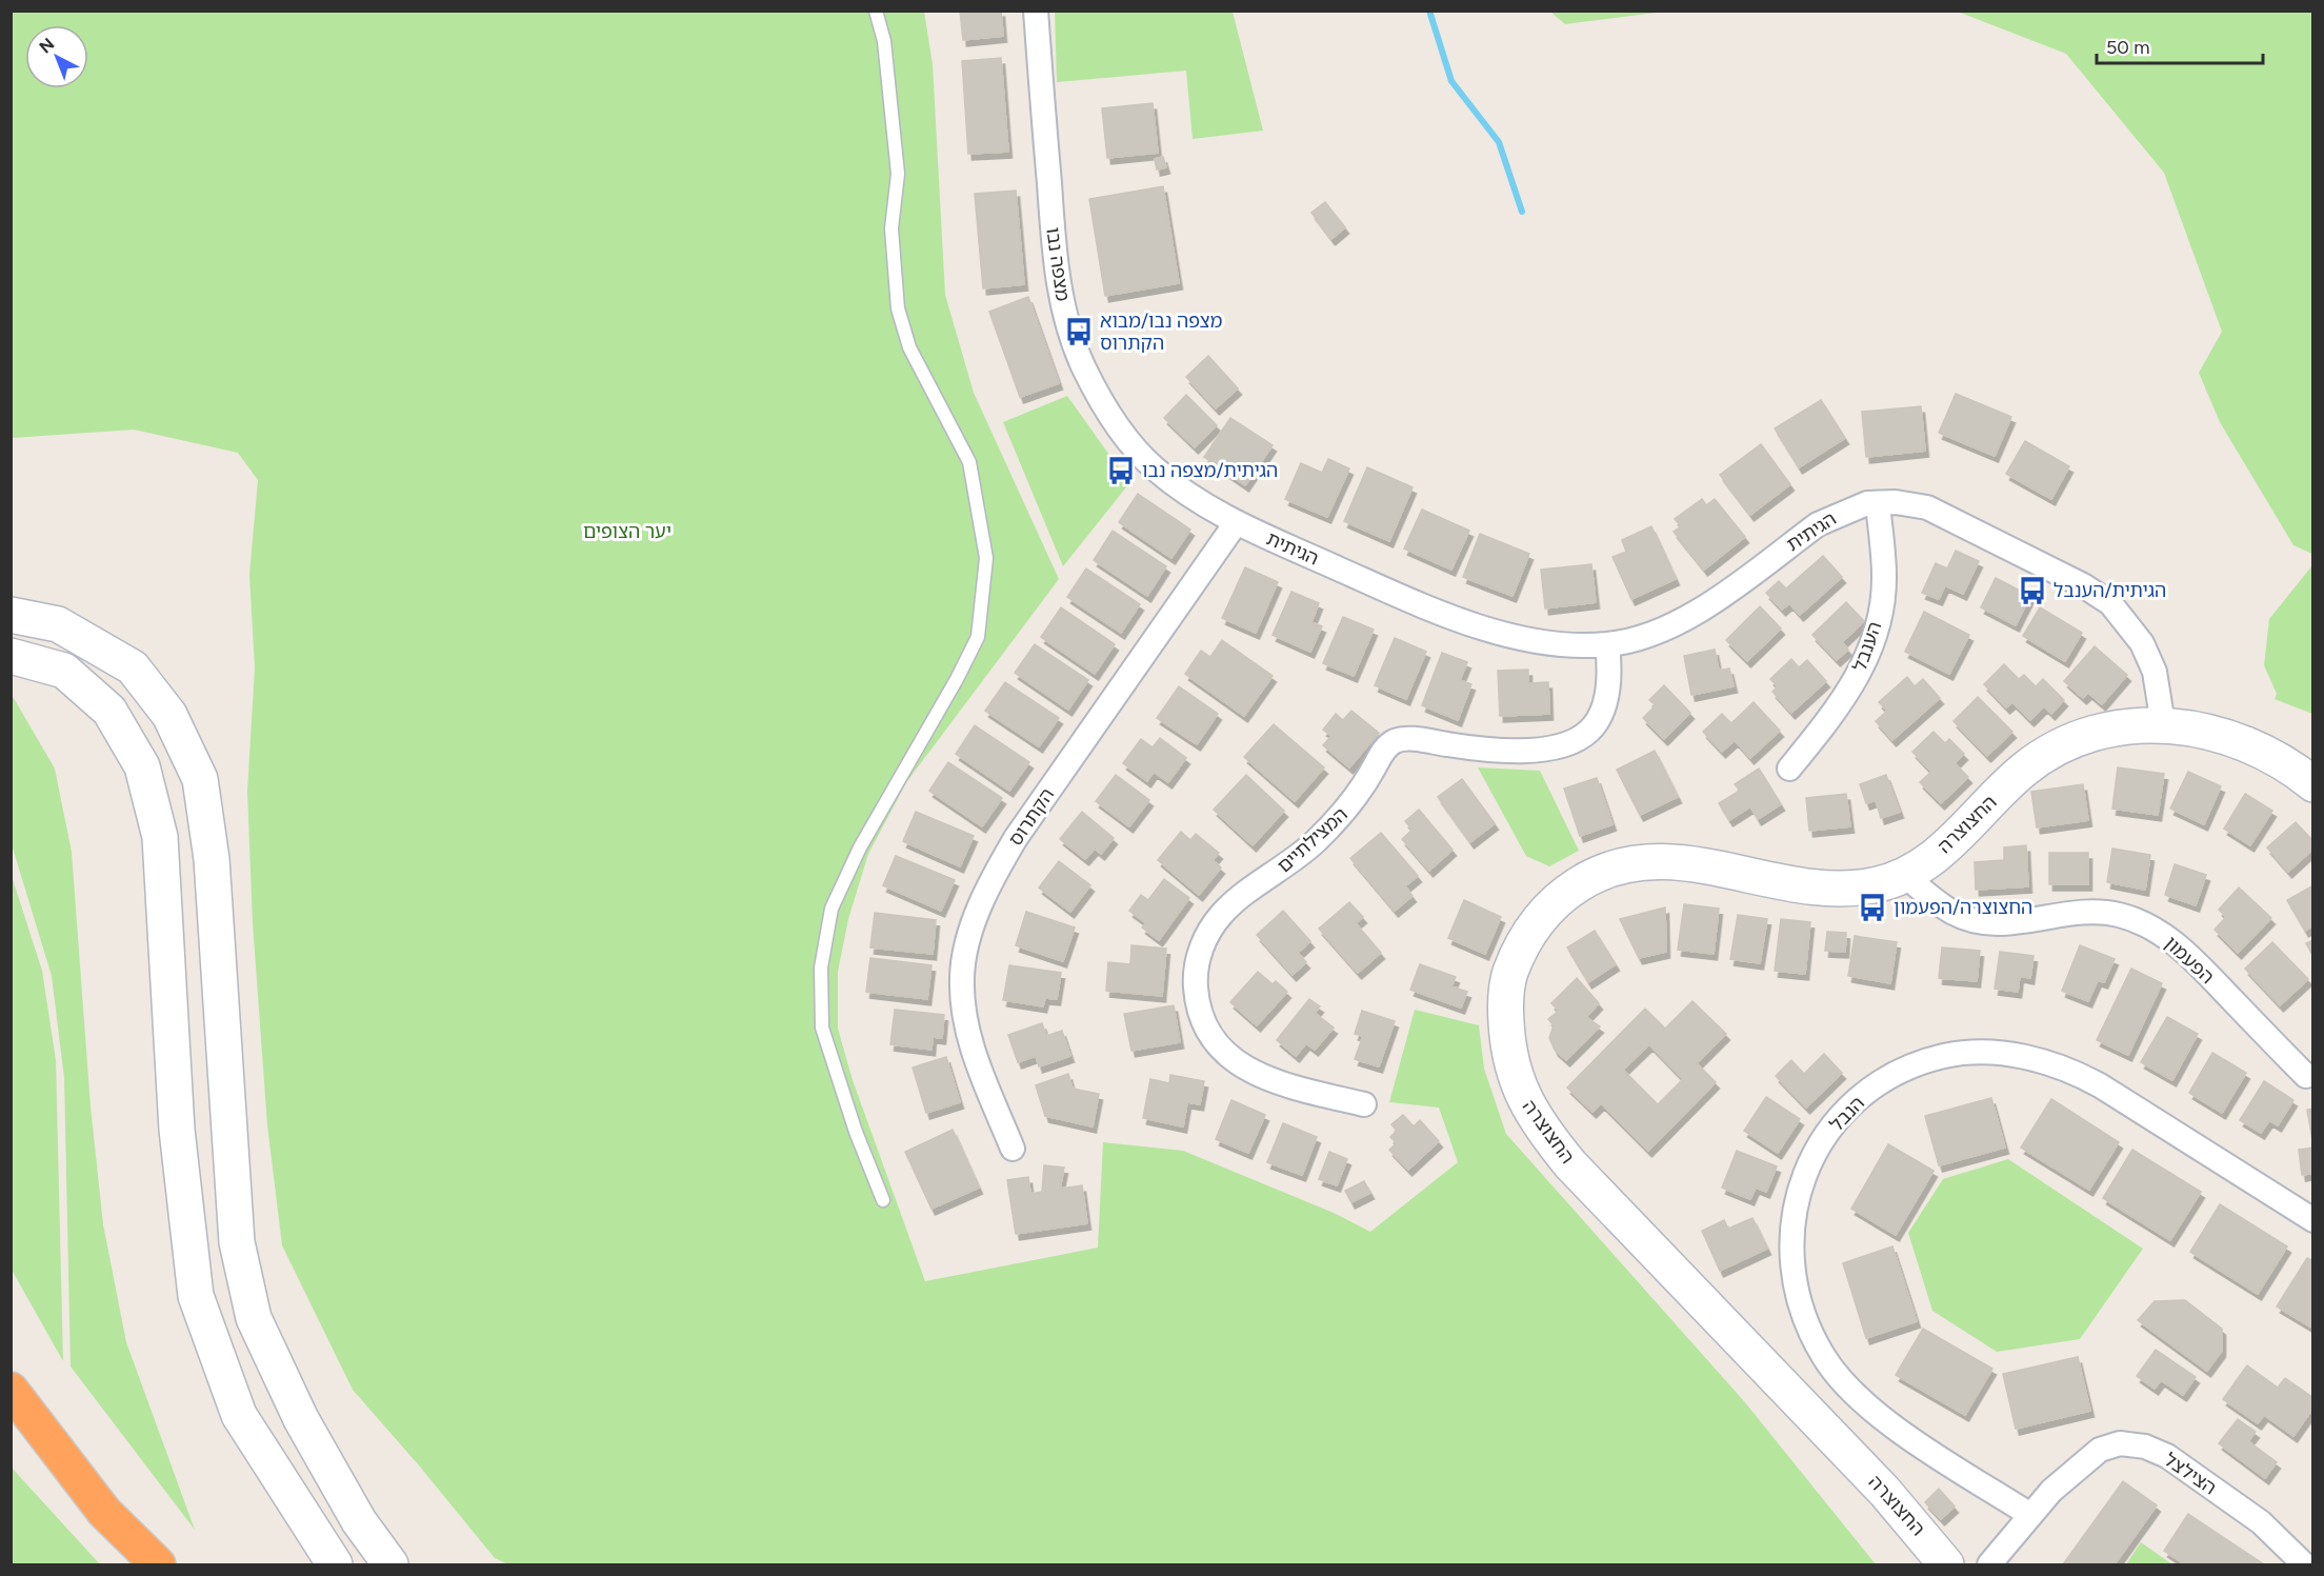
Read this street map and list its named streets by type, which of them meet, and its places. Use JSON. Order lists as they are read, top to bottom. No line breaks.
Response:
{"streets":{"main road":["החצוצרה"],"street":["מצפה נבו","הגיתית","הענבל","הקתרוס","המצילתיים","הפעמון","הנבל","הצילצל"]},"crossings":[["מצפה נבו","הגיתית"],["מצפה נבו","הקתרוס"],["הגיתית","הענבל"],["הגיתית","הקתרוס"],["הגיתית","החצוצרה"],["הגיתית","המצילתיים"],["החצוצרה","הפעמון"],["הנבל","הצילצל"]],"parks":["יער הצופים"],"places":{"bus stop":["מצפה נבו/מבוא הקתרוס","הגיתית/מצפה נבו","הגיתית/הענבל","החצוצרה/הפעמון"]},"scale_bar":"50 m","north":"top left"}
